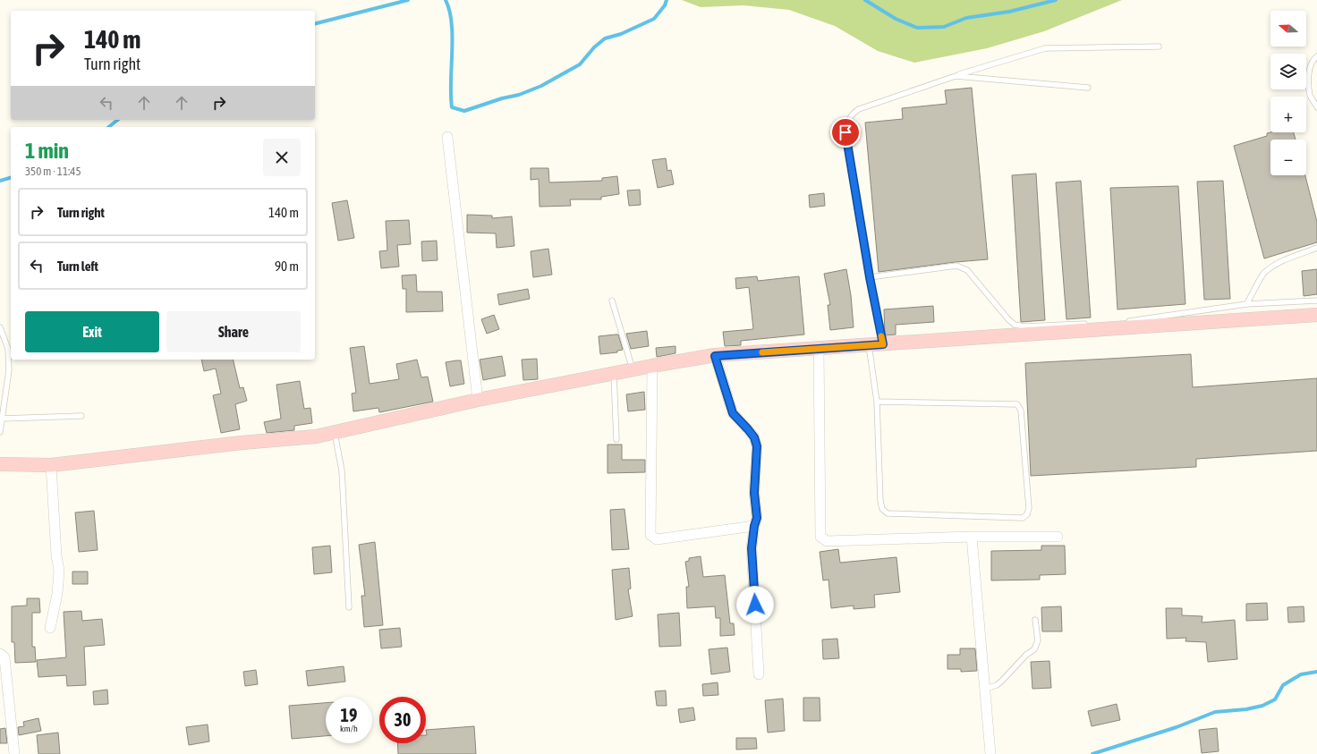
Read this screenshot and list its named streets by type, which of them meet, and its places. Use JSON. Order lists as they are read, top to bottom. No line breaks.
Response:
{"north":"left","page":{"map_buttons":["+","−"],"turn":["140 m","Turn right"],"heading":["1 min","350 m · 11:45"],"list":[{"name":"Turn right","value":"140 m"},{"name":"Turn left","value":"90 m"}],"buttons":["Exit","Share"],"speed":"19 km/h","limit":"30"}}
